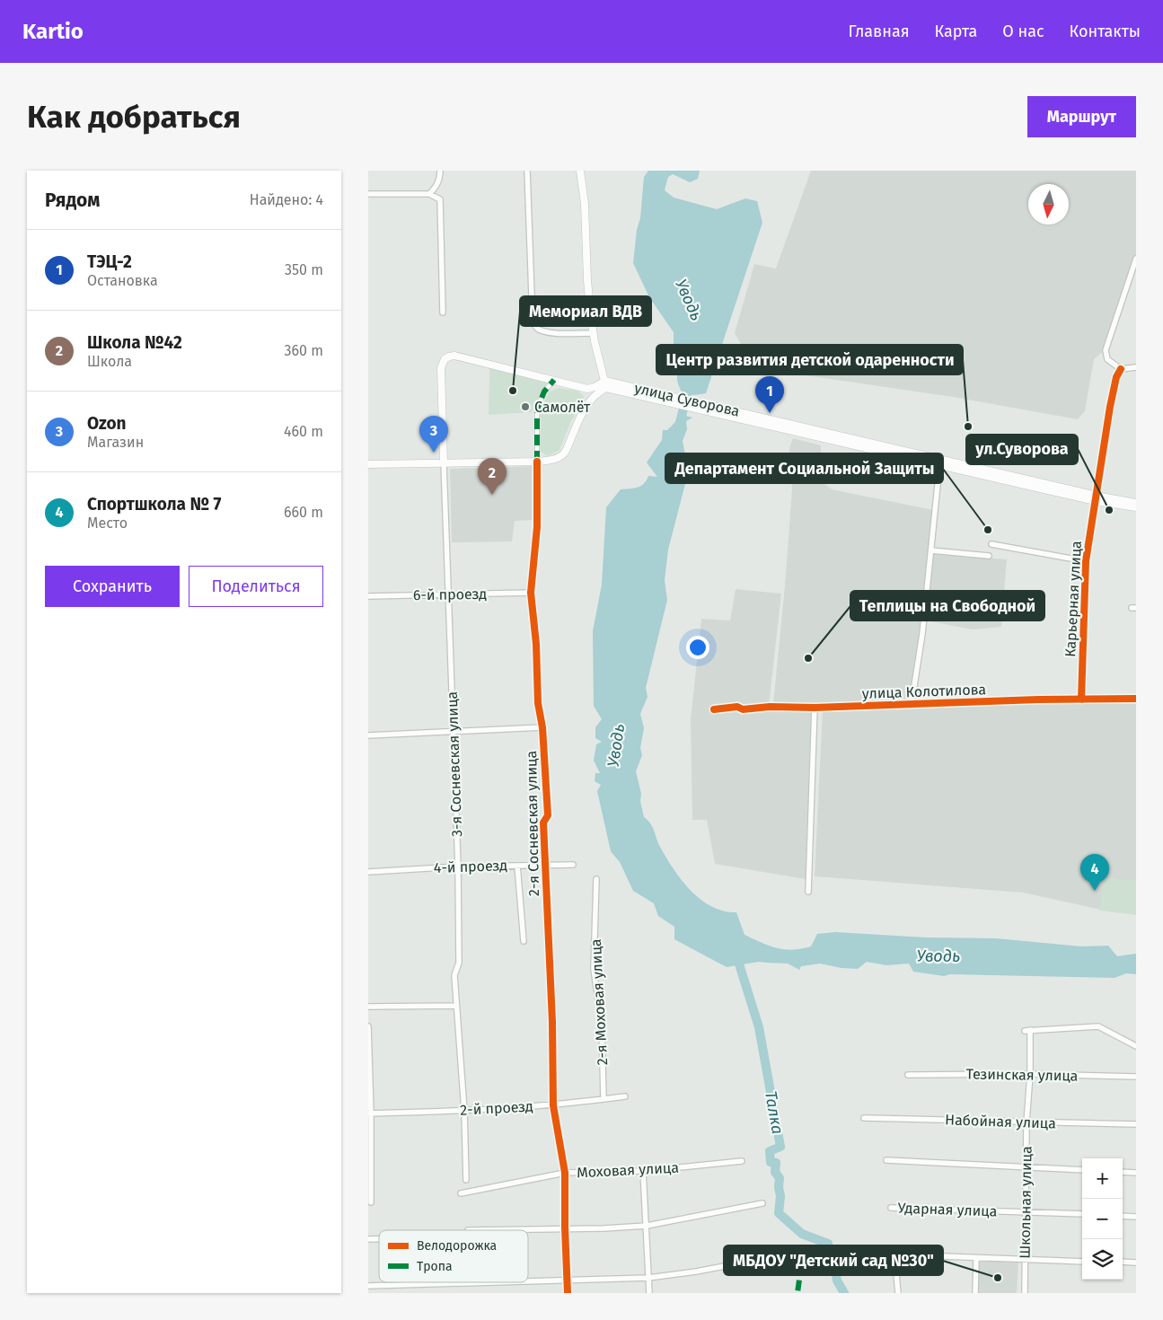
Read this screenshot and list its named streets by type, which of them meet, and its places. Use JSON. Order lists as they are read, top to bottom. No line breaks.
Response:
{"streets":{"main road":["улица Суворова","3-я Сосневская улица"],"street":["6-й проезд","Карьерная улица","улица Колотилова","2-я Сосневская улица","4-й проезд","2-я Моховая улица","Тезинская улица","2-й проезд","Набойная улица","Моховая улица","Школьная улица","Ударная улица"]},"crossings":[["улица Суворова","Карьерная улица"],["6-й проезд","3-я Сосневская улица"],["6-й проезд","2-я Сосневская улица"],["Карьерная улица","улица Колотилова"],["3-я Сосневская улица","2-я Сосневская улица"],["3-я Сосневская улица","4-й проезд"],["3-я Сосневская улица","2-й проезд"],["2-я Сосневская улица","4-й проезд"],["2-я Сосневская улица","2-й проезд"],["2-я Сосневская улица","Моховая улица"],["2-я Моховая улица","2-й проезд"],["Тезинская улица","Школьная улица"],["Набойная улица","Школьная улица"],["Школьная улица","Ударная улица"]],"water":["Уводь","Талка"],"places":["Мемориал ВДВ","Самолёт","Центр развития детской одаренности","ул.Суворова","Департамент Социальной Защиты","Теплицы на Свободной","МБДОУ \"Детский сад №30\""],"legend":["Велодорожка","Тропа"],"north":"bottom","page":{"header":"Kartio","nav":["Главная","Карта","О нас","Контакты"],"buttons":["Маршрут",["Сохранить","Поделиться"]],"title":"Как добраться","heading":["Рядом","Найдено: 4"],"list":[{"mark":"1","name":"ТЭЦ-2","note":"Остановка","value":"350 m"},{"mark":"2","name":"Школа №42","note":"Школа","value":"360 m"},{"mark":"3","name":"Ozon","note":"Магазин","value":"460 m"},{"mark":"4","name":"Спортшкола № 7","note":"Место","value":"660 m"}],"pins":["1","3","2","4"],"map_buttons":["+","−"]}}
